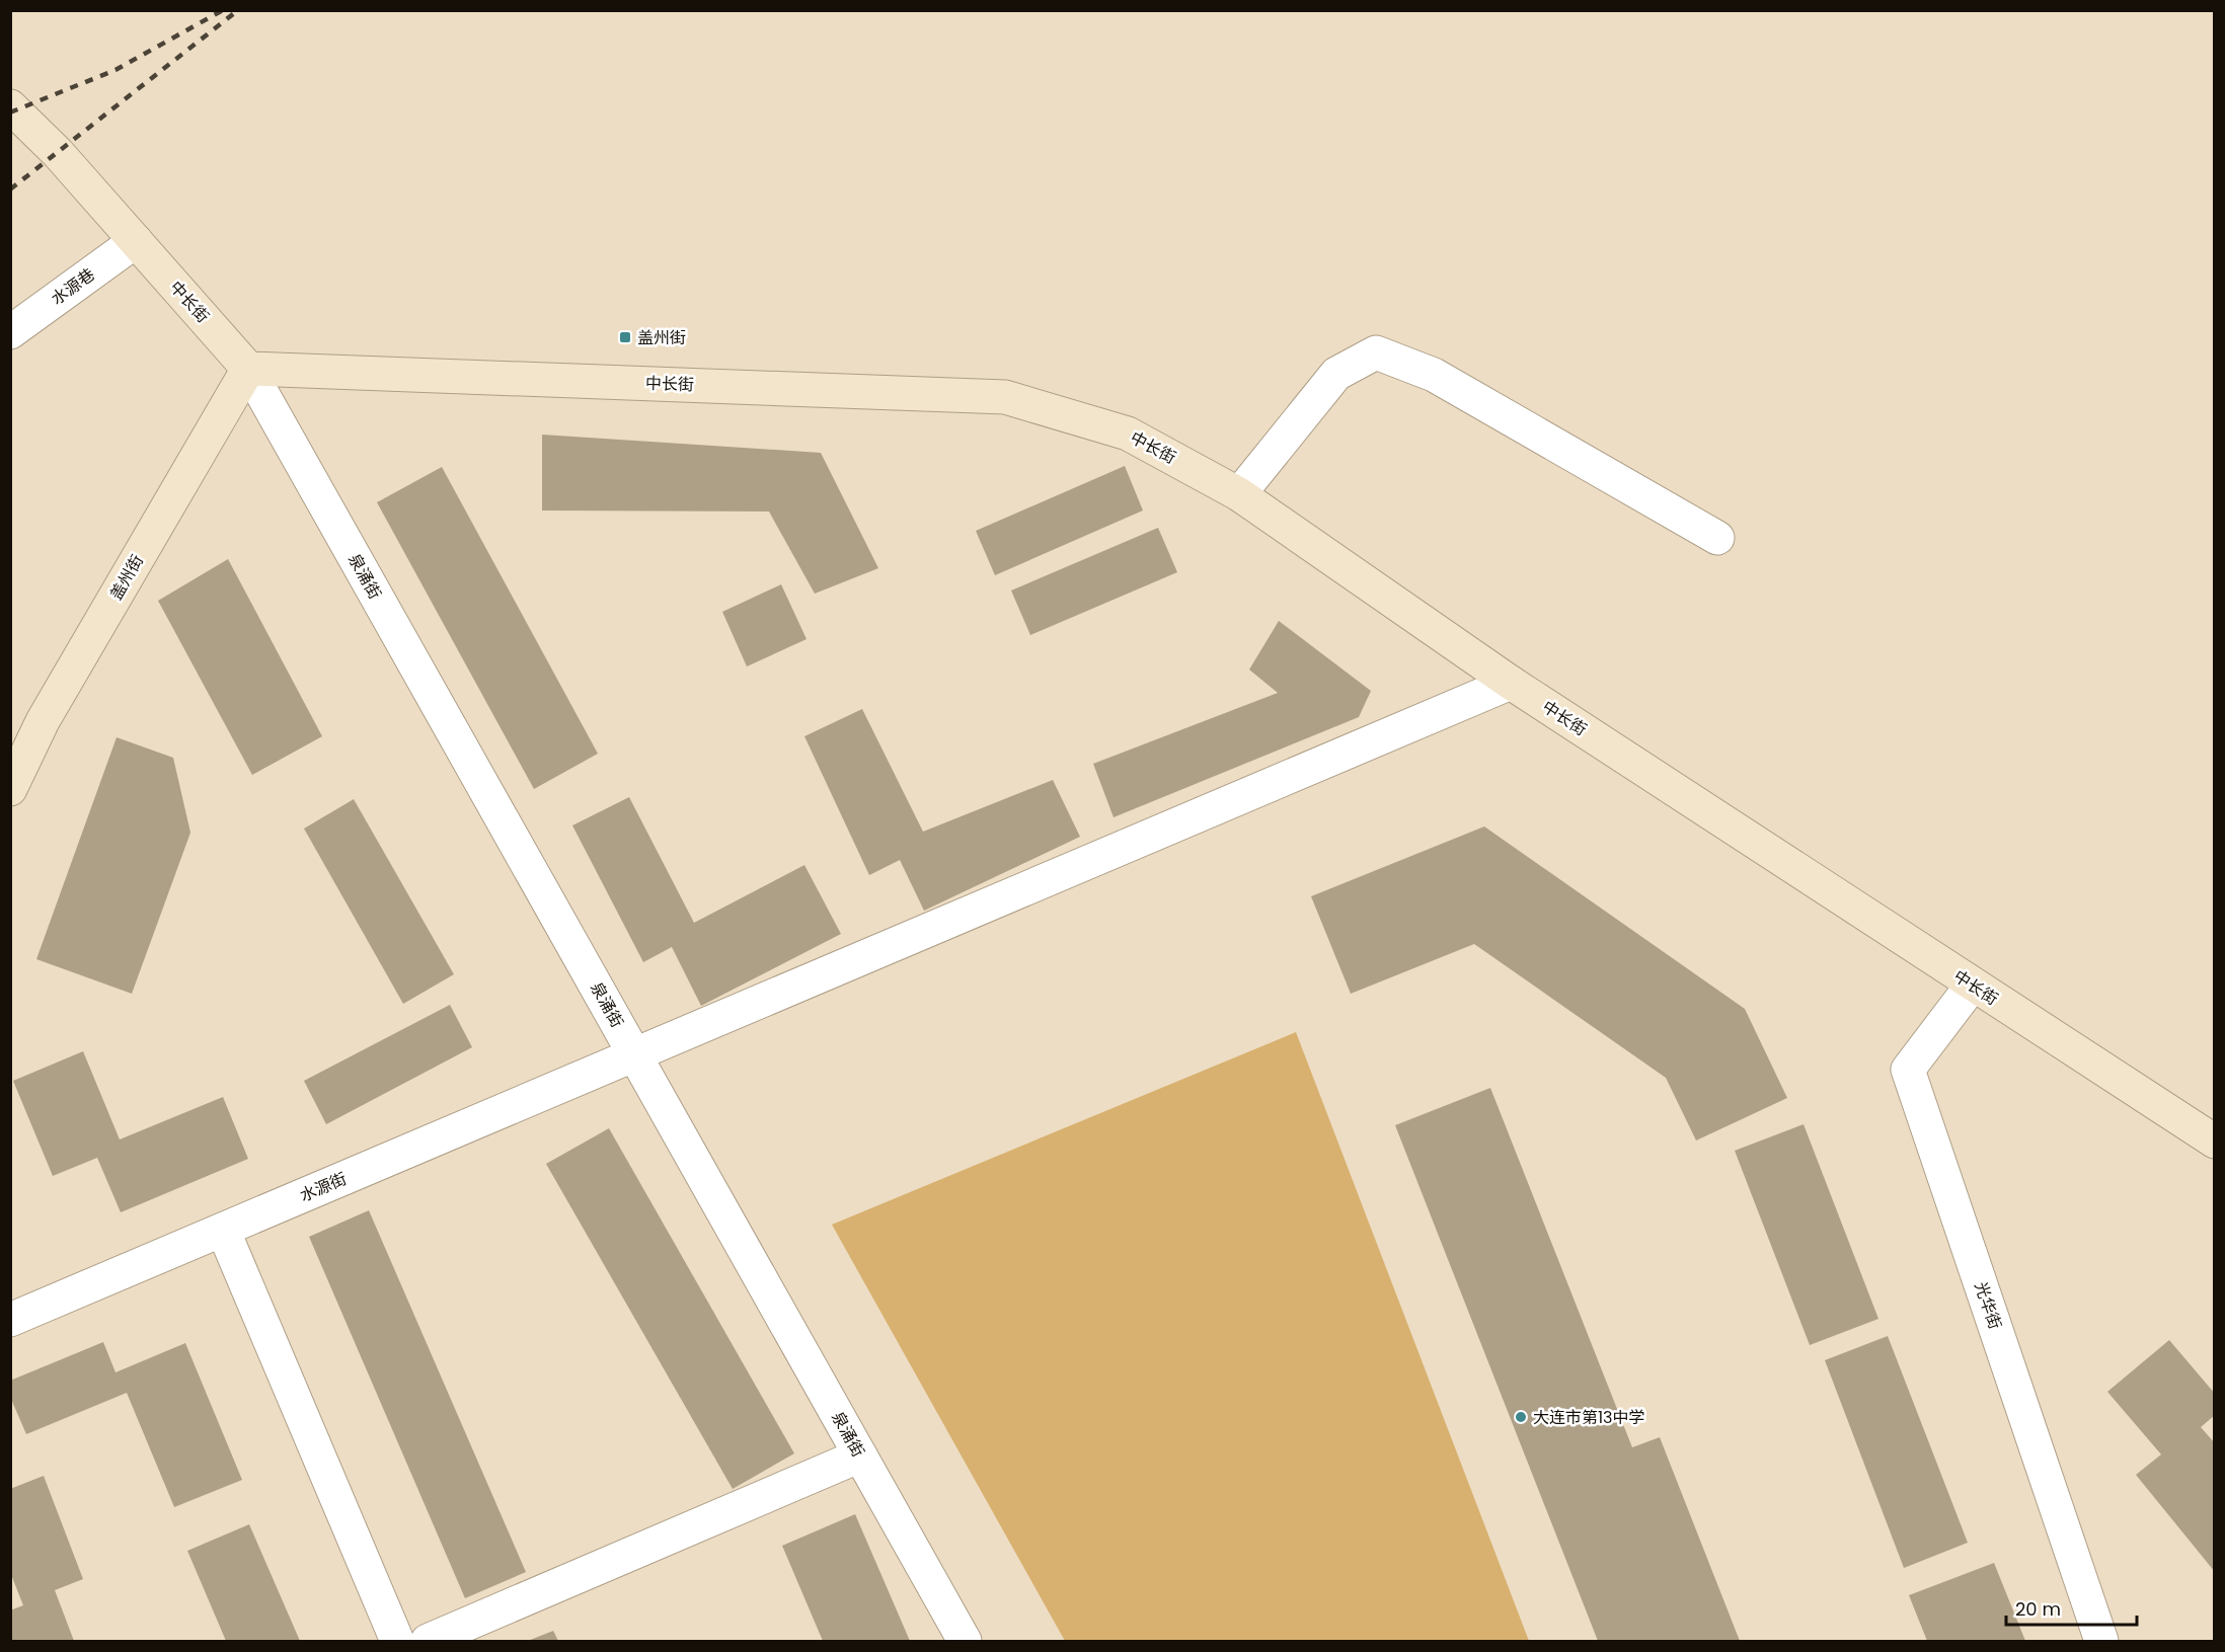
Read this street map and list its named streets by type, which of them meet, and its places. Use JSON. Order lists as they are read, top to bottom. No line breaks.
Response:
{"streets":{"street":["水源巷","中长街","泉涌街","盖州街","水源街","光华街"]},"crossings":[["水源巷","中长街"],["中长街","泉涌街"],["中长街","盖州街"],["中长街","水源街"],["中长街","光华街"],["泉涌街","盖州街"],["泉涌街","水源街"]],"places":{"transit":["盖州街"],"other":["大连市第13中学"]},"scale_bar":"20 m"}
